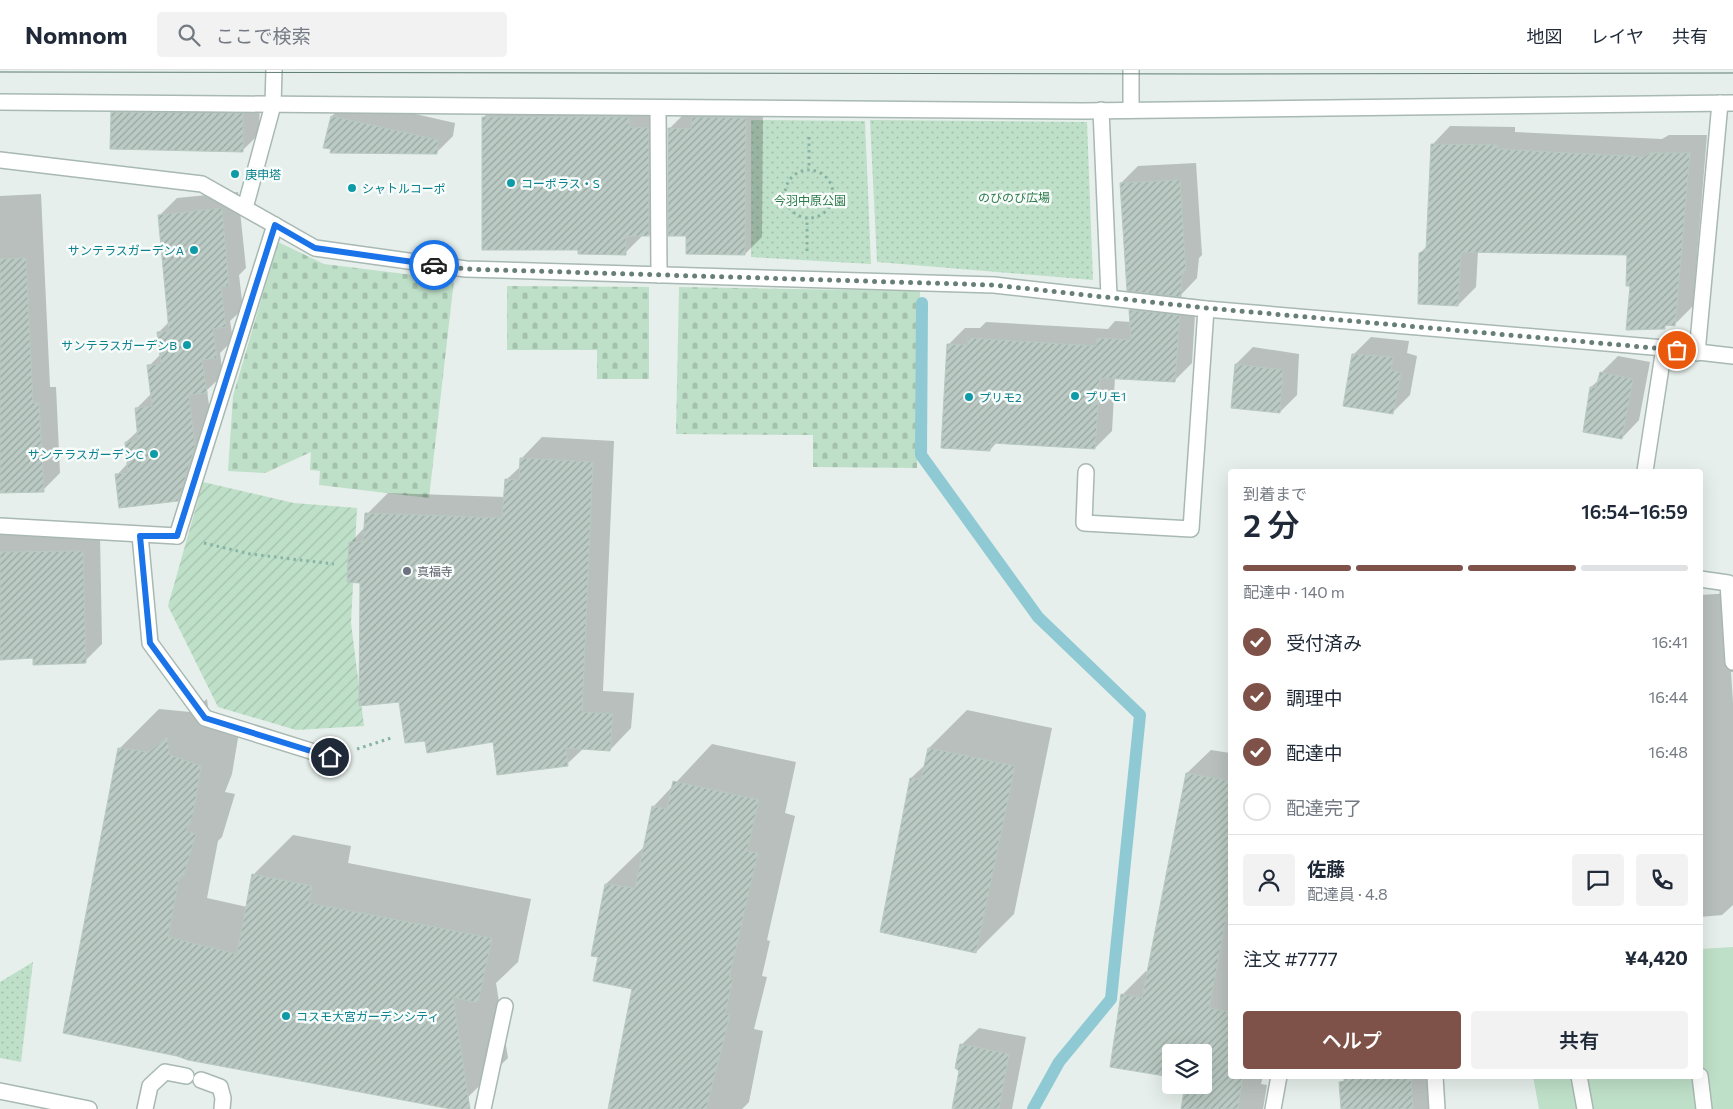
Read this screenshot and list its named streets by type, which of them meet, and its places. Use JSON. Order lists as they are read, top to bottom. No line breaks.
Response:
{"parks":["のびのび広場","今羽中原公園"],"places":["庚申塔","コーポラス・S","シャトルコーポ","サンテラスガーデンA","サンテラスガーデンB","プリモ1","プリモ2","サンテラスガーデンC","真福寺","コスモ大宮ガーデンシティ"],"page":{"header":"Nomnom","search":"ここで検索","nav":["地図","レイヤ","共有"],"heading":["2 分","到着まで","16:54–16:59"],"panel":["佐藤","配達員 · 4.8","注文 #7777","¥4,420"],"bar":"配達中 · 140 m","list":[["受付済み","16:41"],["調理中","16:44"],["配達中","16:48"],"配達完了"],"buttons":["ヘルプ","共有"]}}
